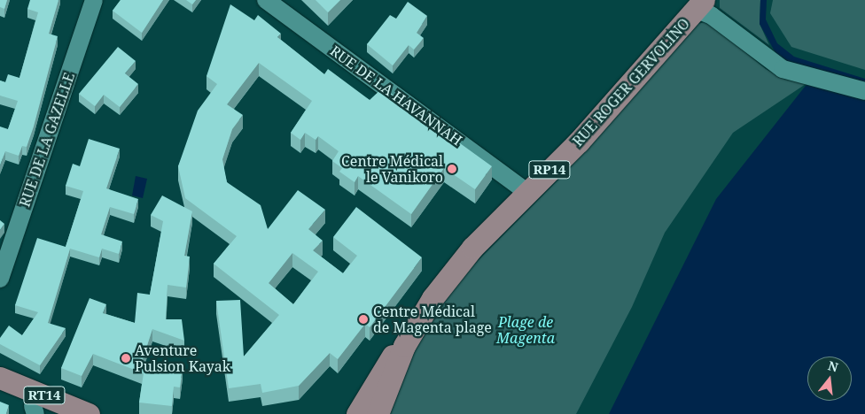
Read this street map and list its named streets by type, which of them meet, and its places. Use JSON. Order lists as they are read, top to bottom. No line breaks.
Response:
{"streets":{"main road":["RUE ROGER GERVOLINO","RP14","RT14"],"street":["RUE DE LA HAVANNAH","RUE DE LA GAZELLE"]},"crossings":[["RUE ROGER GERVOLINO","RUE DE LA HAVANNAH"]],"parks":["Plage de Magenta"],"places":["Centre Médical le Vanikoro","Centre Médical de Magenta plage","Aventure Pulsion Kayak"],"north":"top"}
